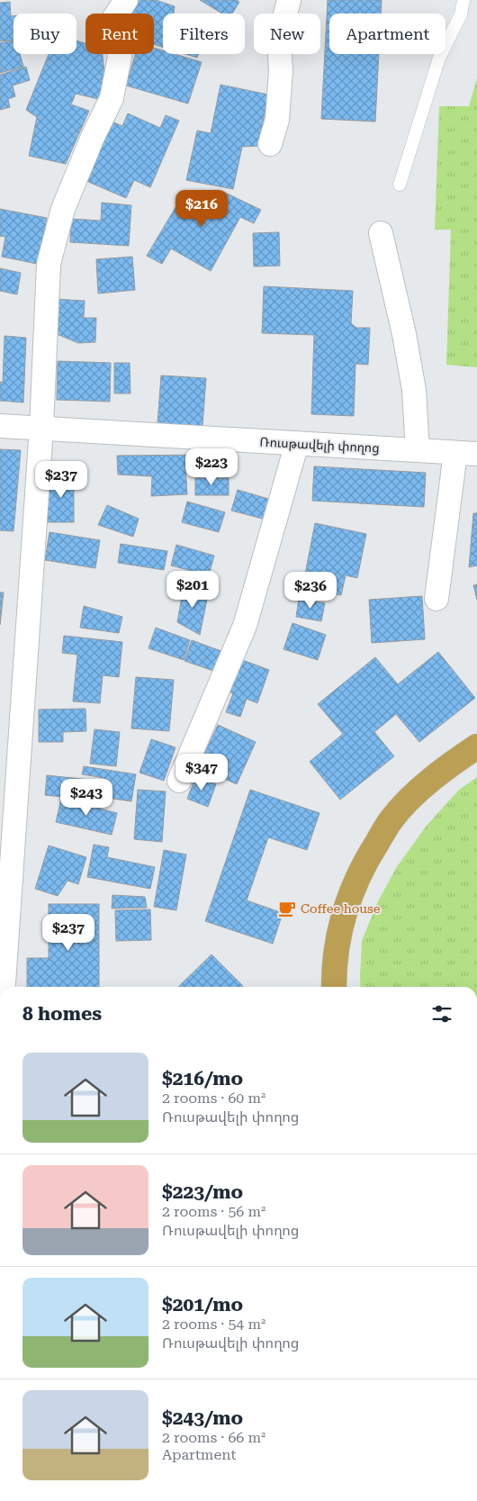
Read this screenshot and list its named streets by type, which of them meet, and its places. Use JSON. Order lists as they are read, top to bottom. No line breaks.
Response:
{"streets":{"street":["Ռուսթավելի փողոց"]},"places":{"cafe":["Coffee house"]},"page":{"chip":["Buy","Rent","Filters","New","Apartment"],"price":["$216","$223","$237","$201","$236","$347","$243","$237"],"heading":"8 homes","list":[{"name":"$216/mo","note":"2 rooms · 60 m² · Ռուսթավելի փողոց"},{"name":"$223/mo","note":"2 rooms · 56 m² · Ռուսթավելի փողոց"},{"name":"$201/mo","note":"2 rooms · 54 m² · Ռուսթավելի փողոց"},{"name":"$243/mo","note":"2 rooms · 66 m² · Apartment"}]}}
